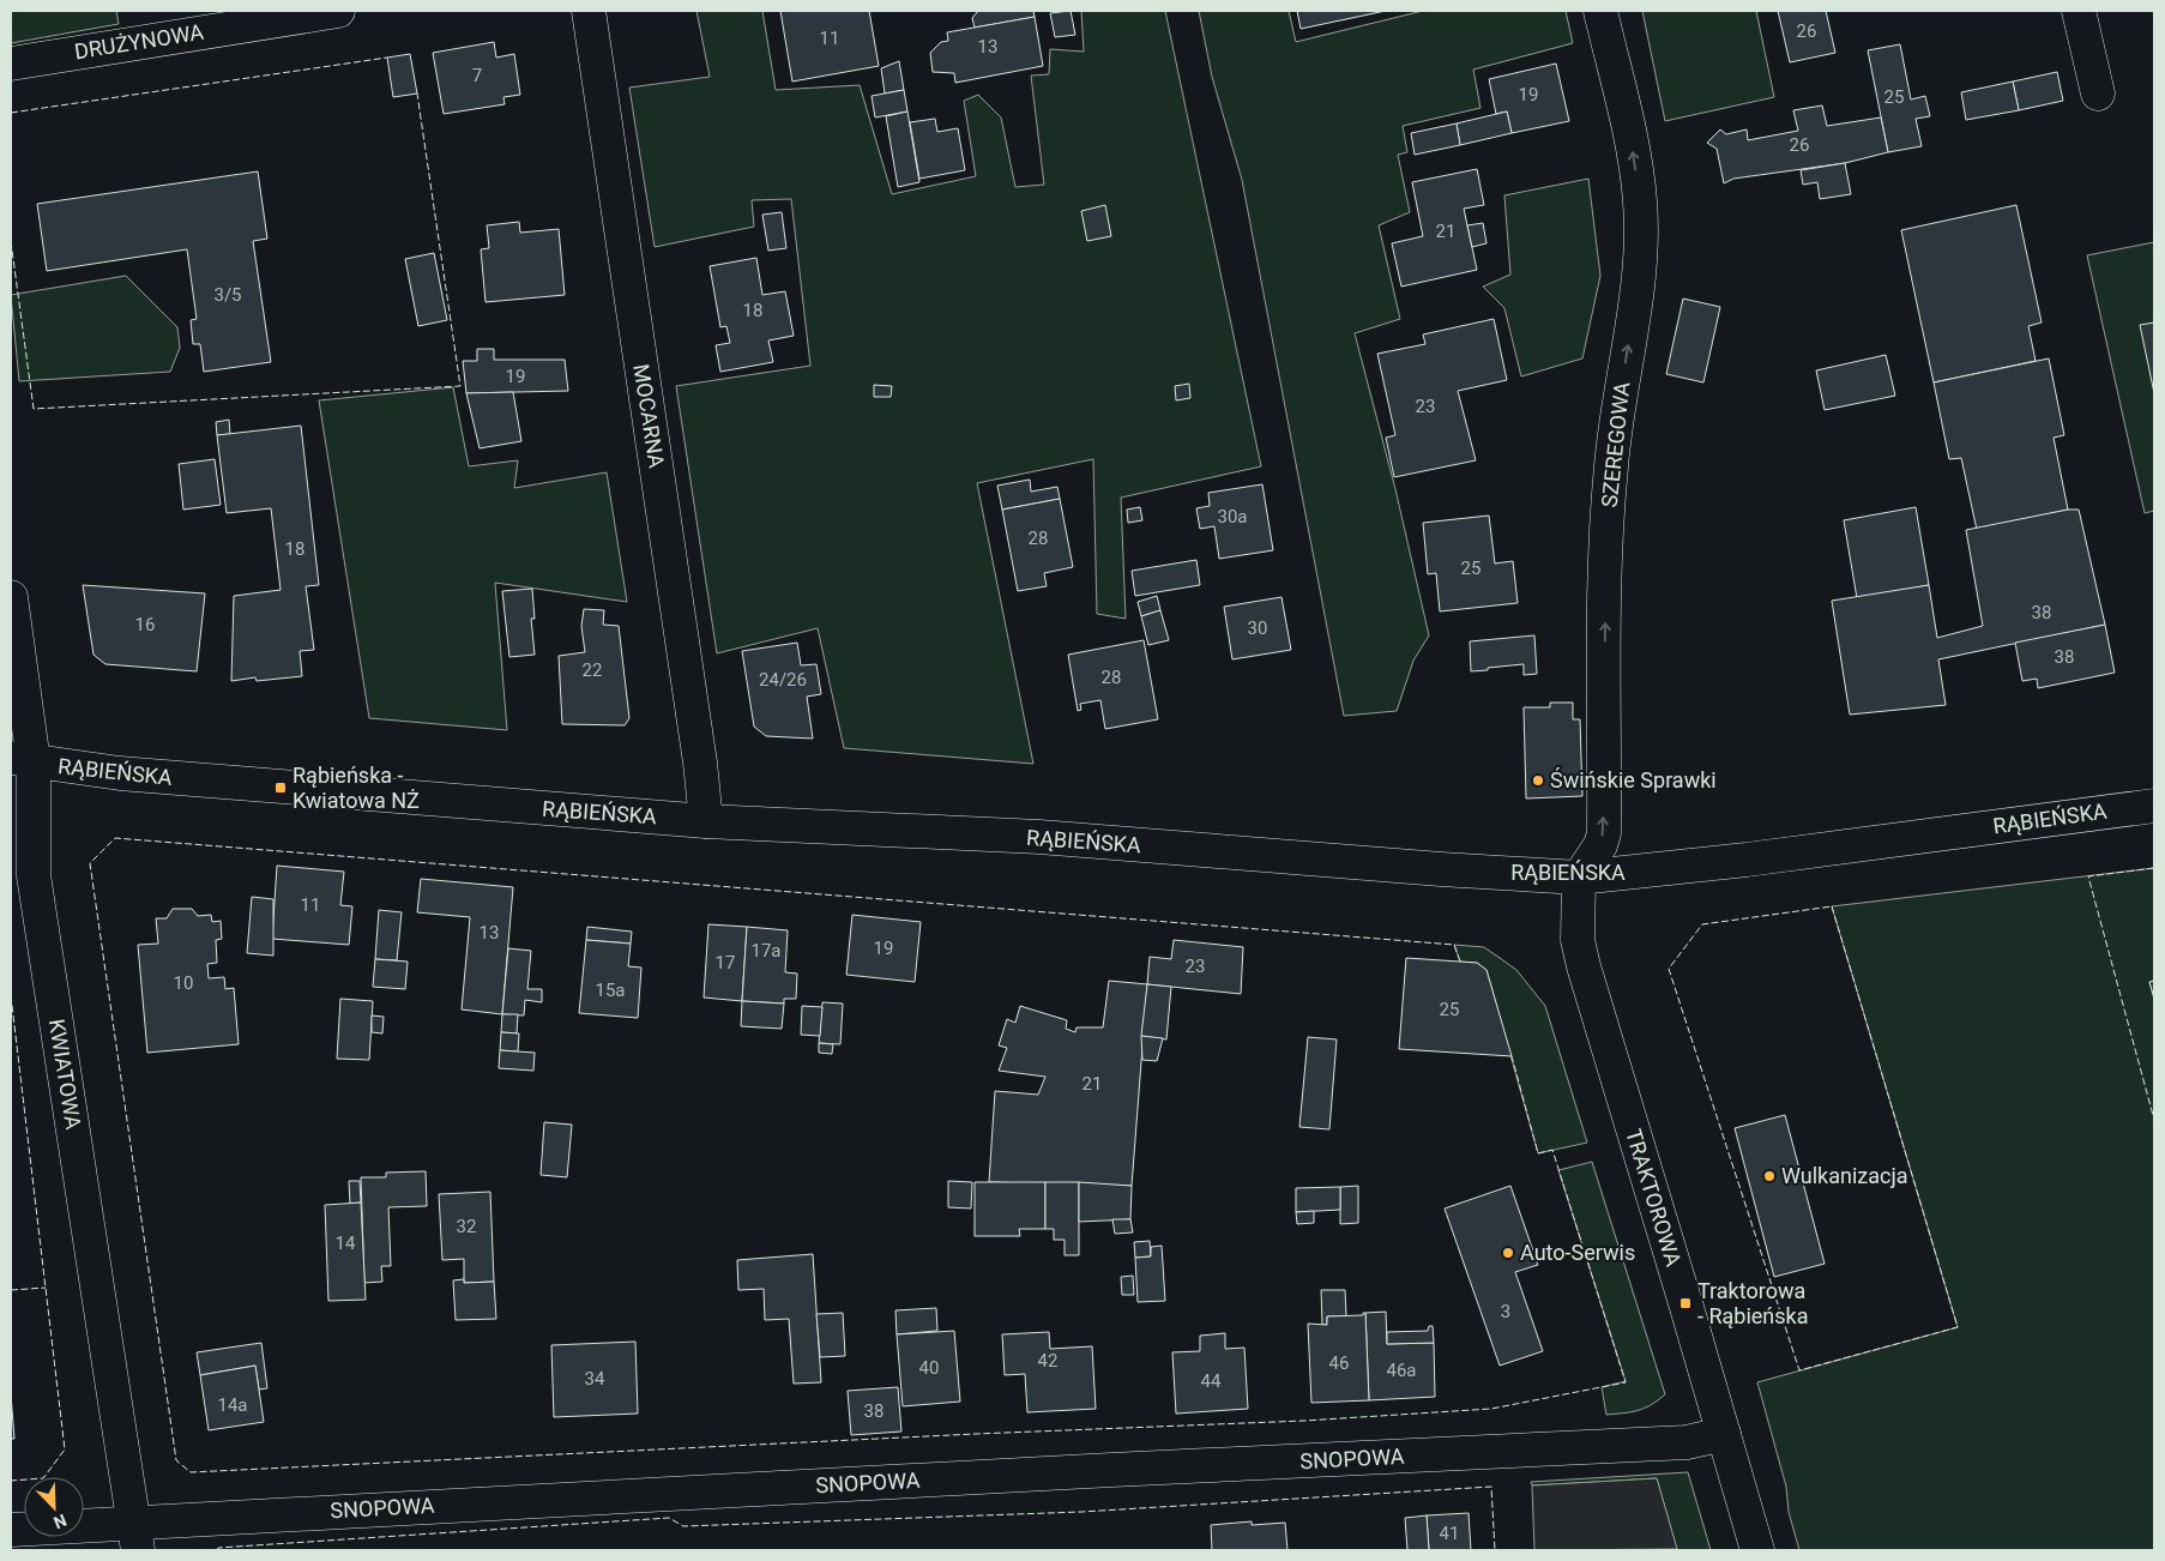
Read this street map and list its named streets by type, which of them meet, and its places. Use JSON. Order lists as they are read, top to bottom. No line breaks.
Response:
{"streets":{"street":["DRUŻYNOWA","MOCARNA","SZEREGOWA","RĄBIEŃSKA","KWIATOWA","TRAKTOROWA","SNOPOWA"]},"crossings":[["MOCARNA","RĄBIEŃSKA"],["SZEREGOWA","RĄBIEŃSKA"],["SZEREGOWA","TRAKTOROWA"],["RĄBIEŃSKA","KWIATOWA"],["RĄBIEŃSKA","TRAKTOROWA"],["KWIATOWA","SNOPOWA"],["TRAKTOROWA","SNOPOWA"]],"one_way":["SZEREGOWA"],"places":{"other":["Świńskie Sprawki","Wulkanizacja","Auto-Serwis"],"transit":["Rąbieńska - Kwiatowa NŻ","Traktorowa - Rąbieńska"]},"house_numbers":["26","11","13","7","19","25","26","21","3/5","18","19","23","30a","28","18","25","38","16","30","38","22","28","24/26","11","13","19","17a","17","23","10","15a","25","21","32","14","3","42","46","40","46a","34","44","14a","38","41"],"north":"bottom right"}
